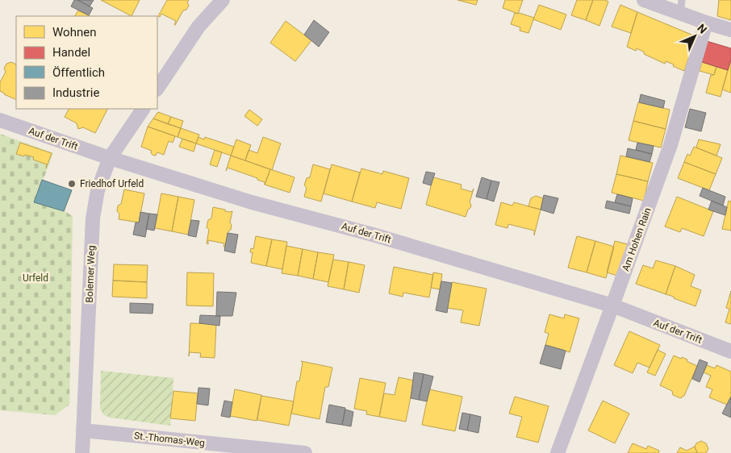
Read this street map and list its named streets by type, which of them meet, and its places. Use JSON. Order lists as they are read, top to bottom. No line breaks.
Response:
{"streets":{"street":["Auf der Trift","Am Hohen Rain","Bolemer Weg","St.-Thomas-Weg"]},"crossings":[["Auf der Trift","Am Hohen Rain"],["Auf der Trift","Bolemer Weg"],["Bolemer Weg","St.-Thomas-Weg"]],"parks":["Urfeld"],"places":["Friedhof Urfeld"],"legend":["Wohnen","Handel","Öffentlich","Industrie"],"north":"top right"}
